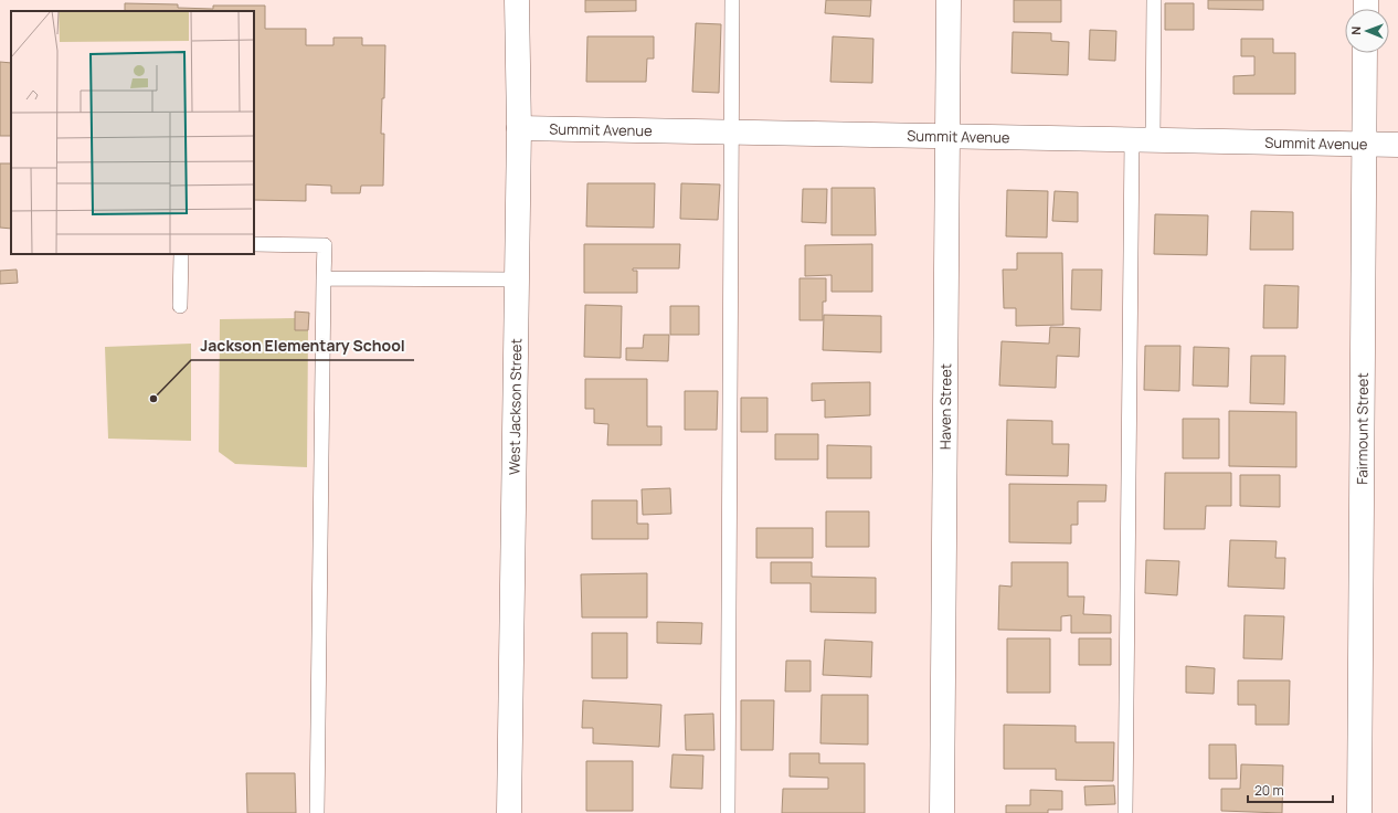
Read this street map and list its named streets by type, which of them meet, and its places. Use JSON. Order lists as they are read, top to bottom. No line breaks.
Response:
{"streets":{"street":["Summit Avenue","West Jackson Street","Haven Street","Fairmount Street"]},"crossings":[["Summit Avenue","West Jackson Street"],["Summit Avenue","Haven Street"],["Summit Avenue","Fairmount Street"]],"places":["Jackson Elementary School"],"scale_bar":"20 m","north":"left"}
